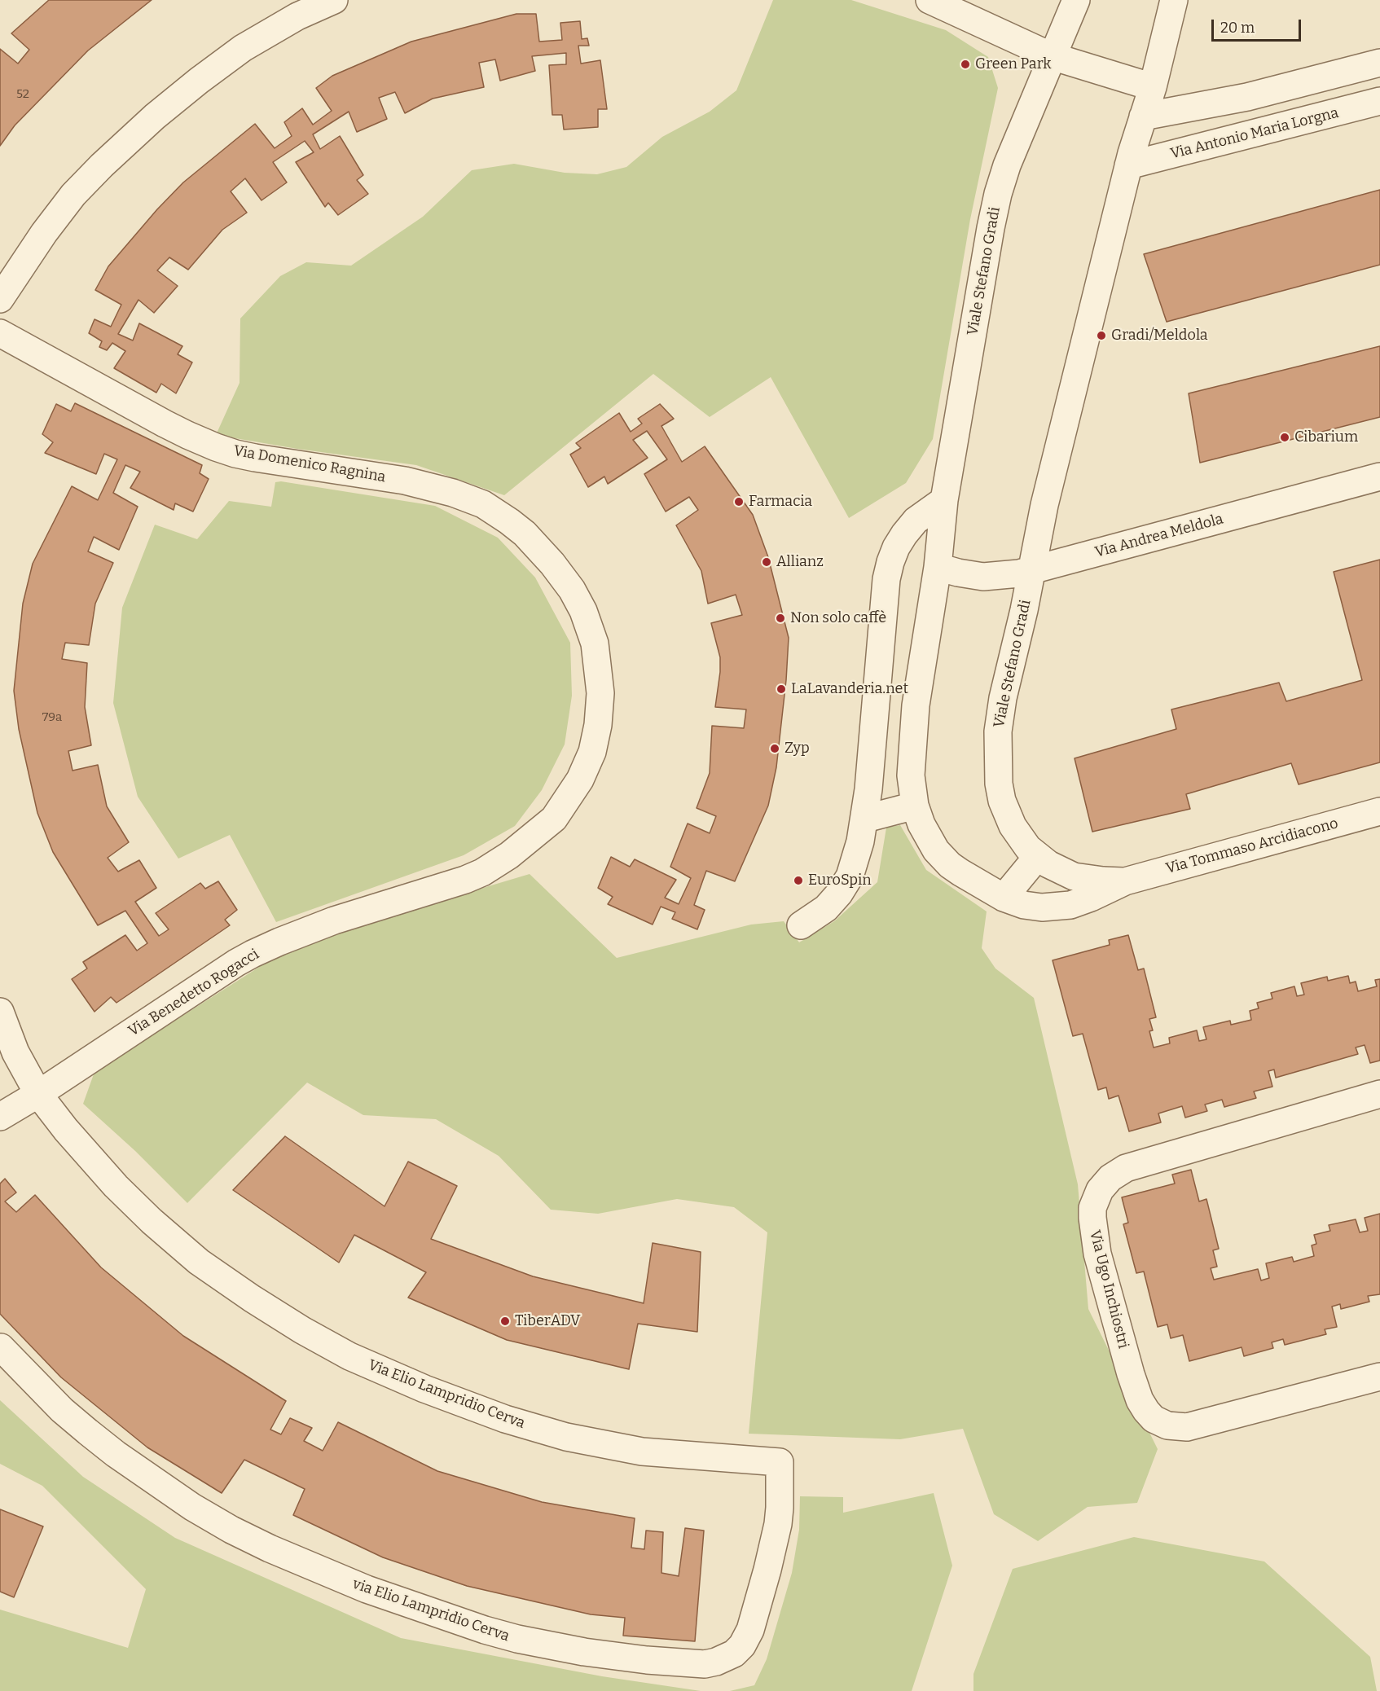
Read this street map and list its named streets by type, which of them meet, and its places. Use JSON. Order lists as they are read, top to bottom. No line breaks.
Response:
{"streets":{"street":["Via Antonio Maria Lorgna","Viale Stefano Gradi","Via Domenico Ragnina","Via Andrea Meldola","Via Tommaso Arcidiacono","Via Benedetto Rogacci","Via Ugo Inchiostri","Via Elio Lampridio Cerva","via Elio Lampridio Cerva"]},"crossings":[["Via Antonio Maria Lorgna","Viale Stefano Gradi"],["Viale Stefano Gradi","Via Andrea Meldola"],["Viale Stefano Gradi","Via Tommaso Arcidiacono"],["Via Domenico Ragnina","Via Benedetto Rogacci"],["Via Benedetto Rogacci","Via Elio Lampridio Cerva"],["Via Elio Lampridio Cerva","via Elio Lampridio Cerva"]],"places":["Green Park","Gradi/Meldola","Cibarium","Farmacia","Allianz","Non solo caffè","LaLavanderia.net","Zyp","EuroSpin","TiberADV"],"house_numbers":["52","79a"],"scale_bar":"20 m"}
